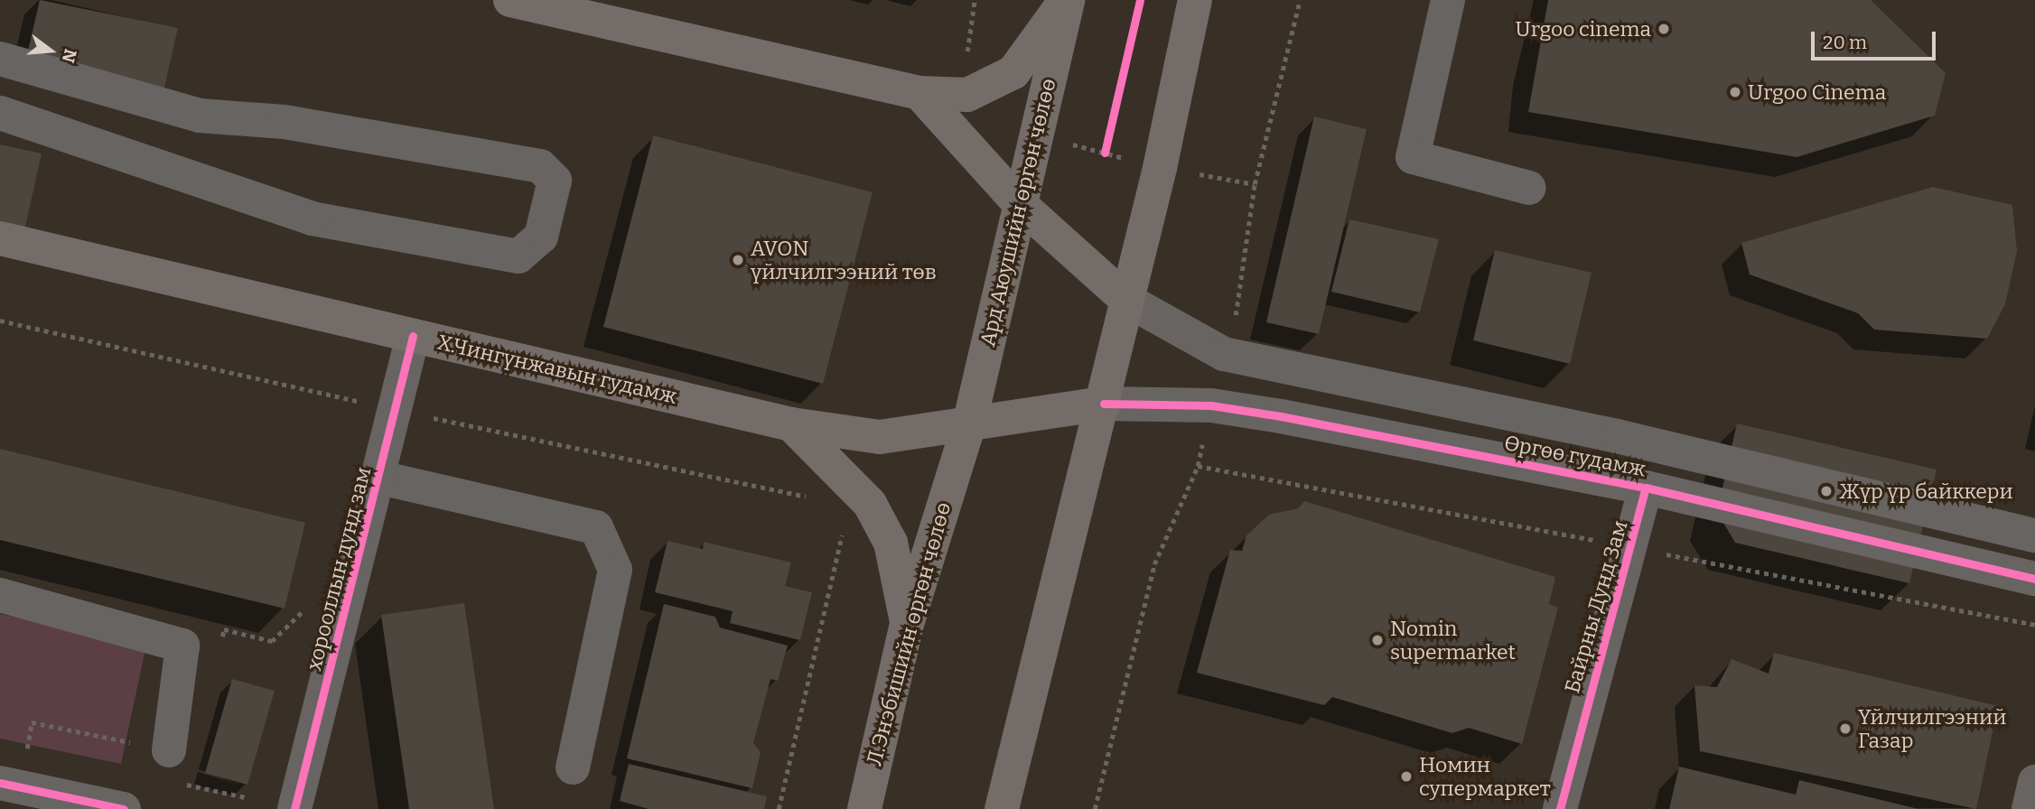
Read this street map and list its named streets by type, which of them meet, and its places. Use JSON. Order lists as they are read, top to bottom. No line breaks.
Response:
{"streets":{"main road":["Ард Аюушийн өргөн чөлөө","Х.Чингүнжавын гудамж","Л.Энэбишийн өргөн чөлөө"],"street":["Өргөө гудамж","хорооллын дунд зам","Байрны Дунд Зам"]},"crossings":[["Ард Аюушийн өргөн чөлөө","Х.Чингүнжавын гудамж"],["Ард Аюушийн өргөн чөлөө","Л.Энэбишийн өргөн чөлөө"],["Х.Чингүнжавын гудамж","Өргөө гудамж"],["Х.Чингүнжавын гудамж","хорооллын дунд зам"],["Х.Чингүнжавын гудамж","Л.Энэбишийн өргөн чөлөө"],["Өргөө гудамж","Байрны Дунд Зам"]],"places":["Urgoo cinema","Urgoo Cinema","AVON үйлчилгээний төв","Жүр үр байккери","Nomin supermarket","Үйлчилгээний Газар","Номин супермаркет"],"scale_bar":"20 m","north":"right"}
